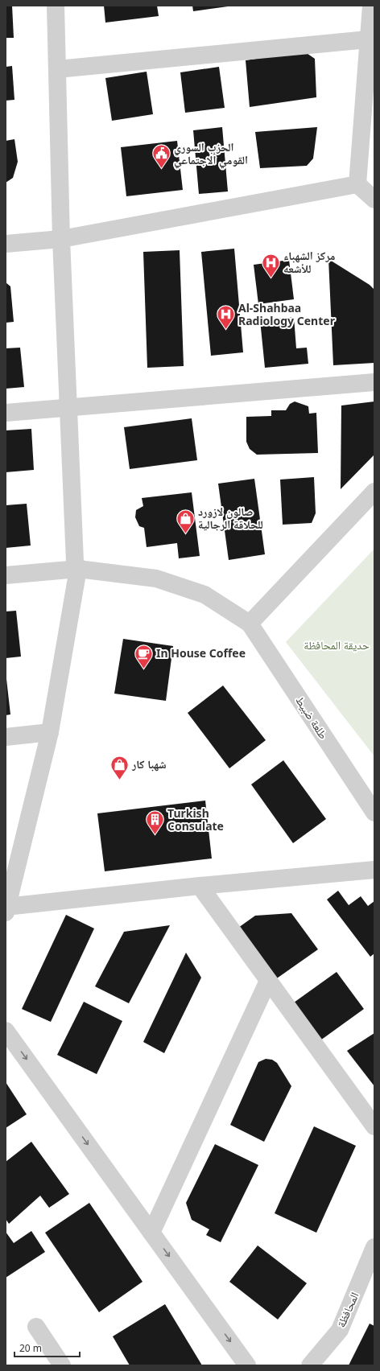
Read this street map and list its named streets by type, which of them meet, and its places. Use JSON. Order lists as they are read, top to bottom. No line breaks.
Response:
{"streets":{"street":["طلعة ضبيط","المحافظة"]},"parks":["حديقة المحافظة"],"places":{"public building":["الحزب السوري القومي الاجتماعي"],"hospital":["مركز الشهباء للأشعه","Al-Shahbaa Radiology Center"],"shop":["صالون لازورد للحلاقة الرجالية","شهبا كار"],"cafe":["In House Coffee"],"building":["Turkish Consulate"]},"scale_bar":"20 m"}
